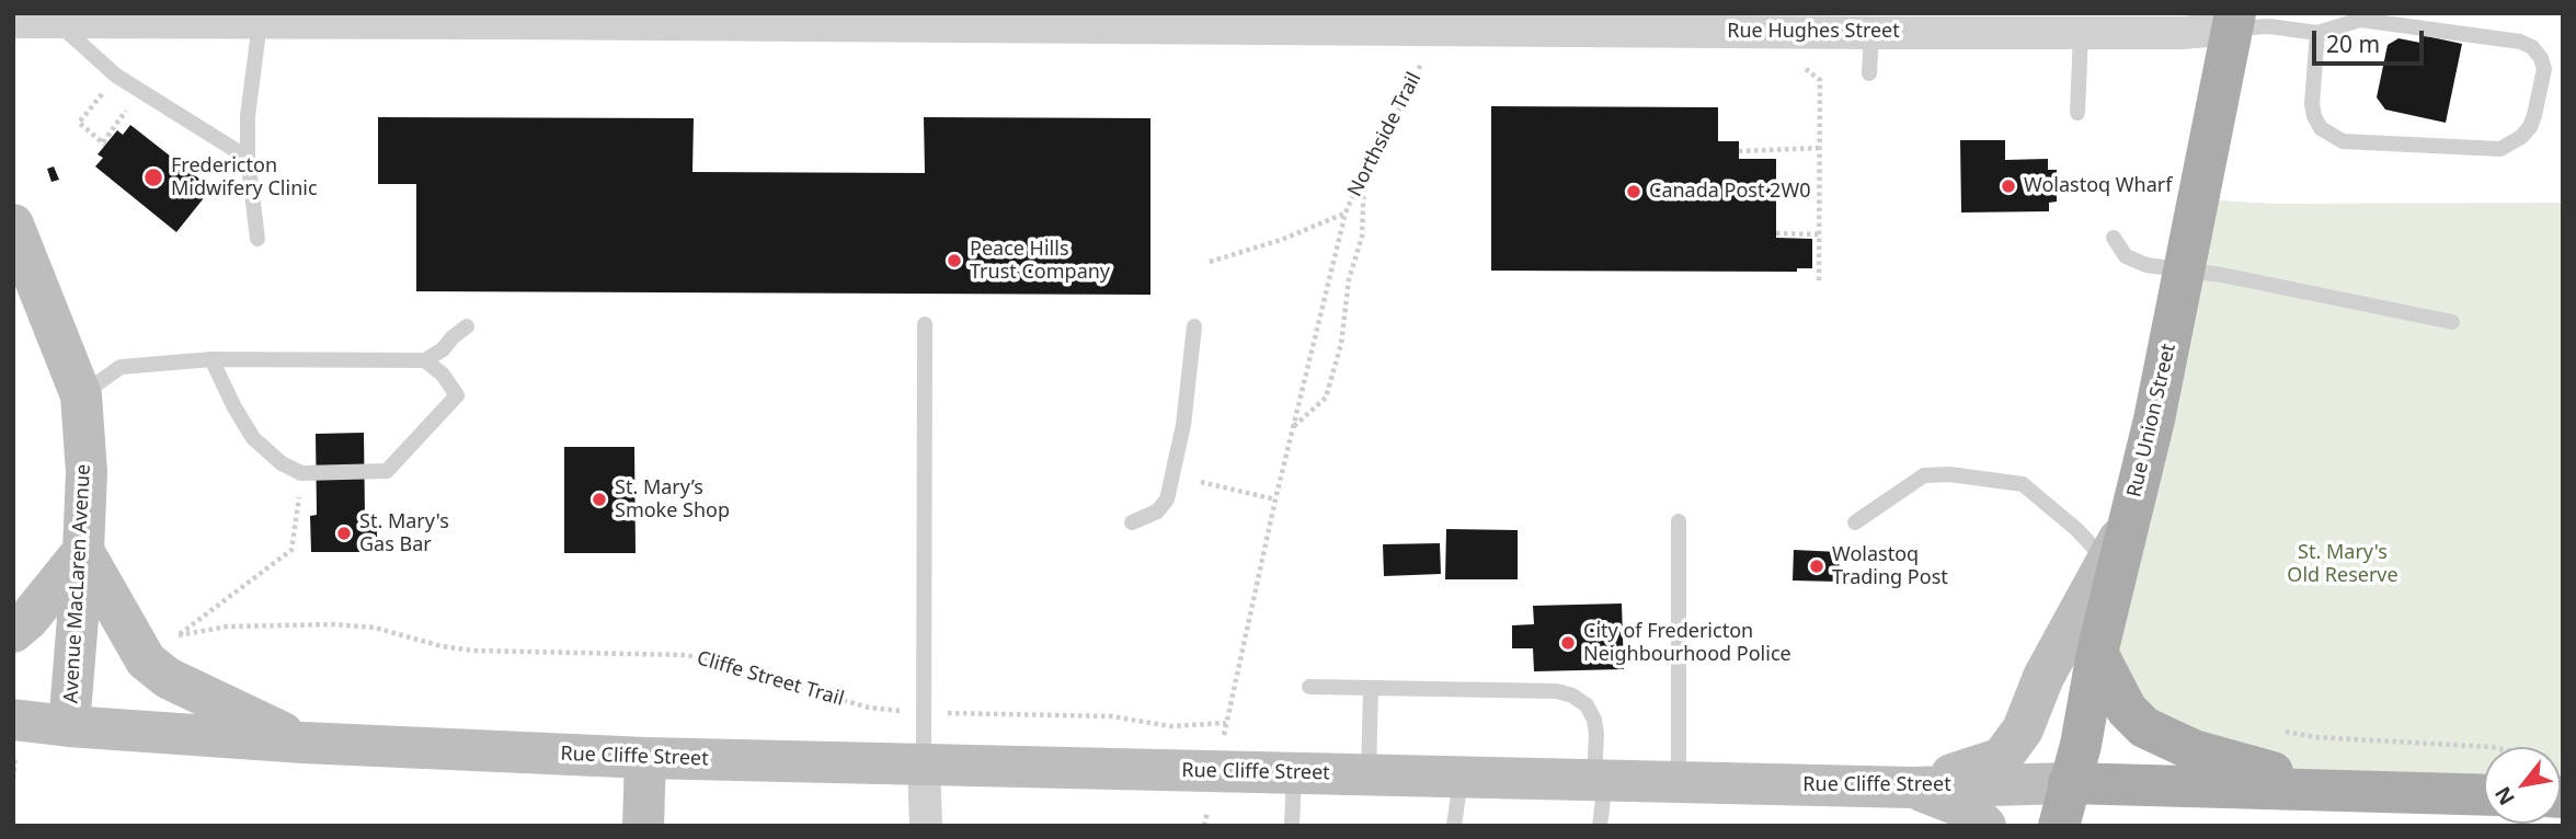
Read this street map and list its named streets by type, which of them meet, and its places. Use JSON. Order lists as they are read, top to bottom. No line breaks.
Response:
{"streets":{"main road":["Rue Union Street","Avenue MacLaren Avenue","Rue Cliffe Street"],"street":["Rue Hughes Street"],"path":["Northside Trail","Cliffe Street Trail"]},"crossings":[["Rue Hughes Street","Rue Union Street"],["Northside Trail","Cliffe Street Trail"],["Rue Union Street","Rue Cliffe Street"],["Avenue MacLaren Avenue","Rue Cliffe Street"]],"parks":["St. Mary's Old Reserve"],"places":["Fredericton Midwifery Clinic","Wolastoq Wharf","Canada Post 2W0","Peace Hills Trust Company","St. Mary’s Smoke Shop","St. Mary's Gas Bar","Wolastoq Trading Post","City of Fredericton Neighbourhood Police"],"scale_bar":"20 m","north":"bottom left"}
